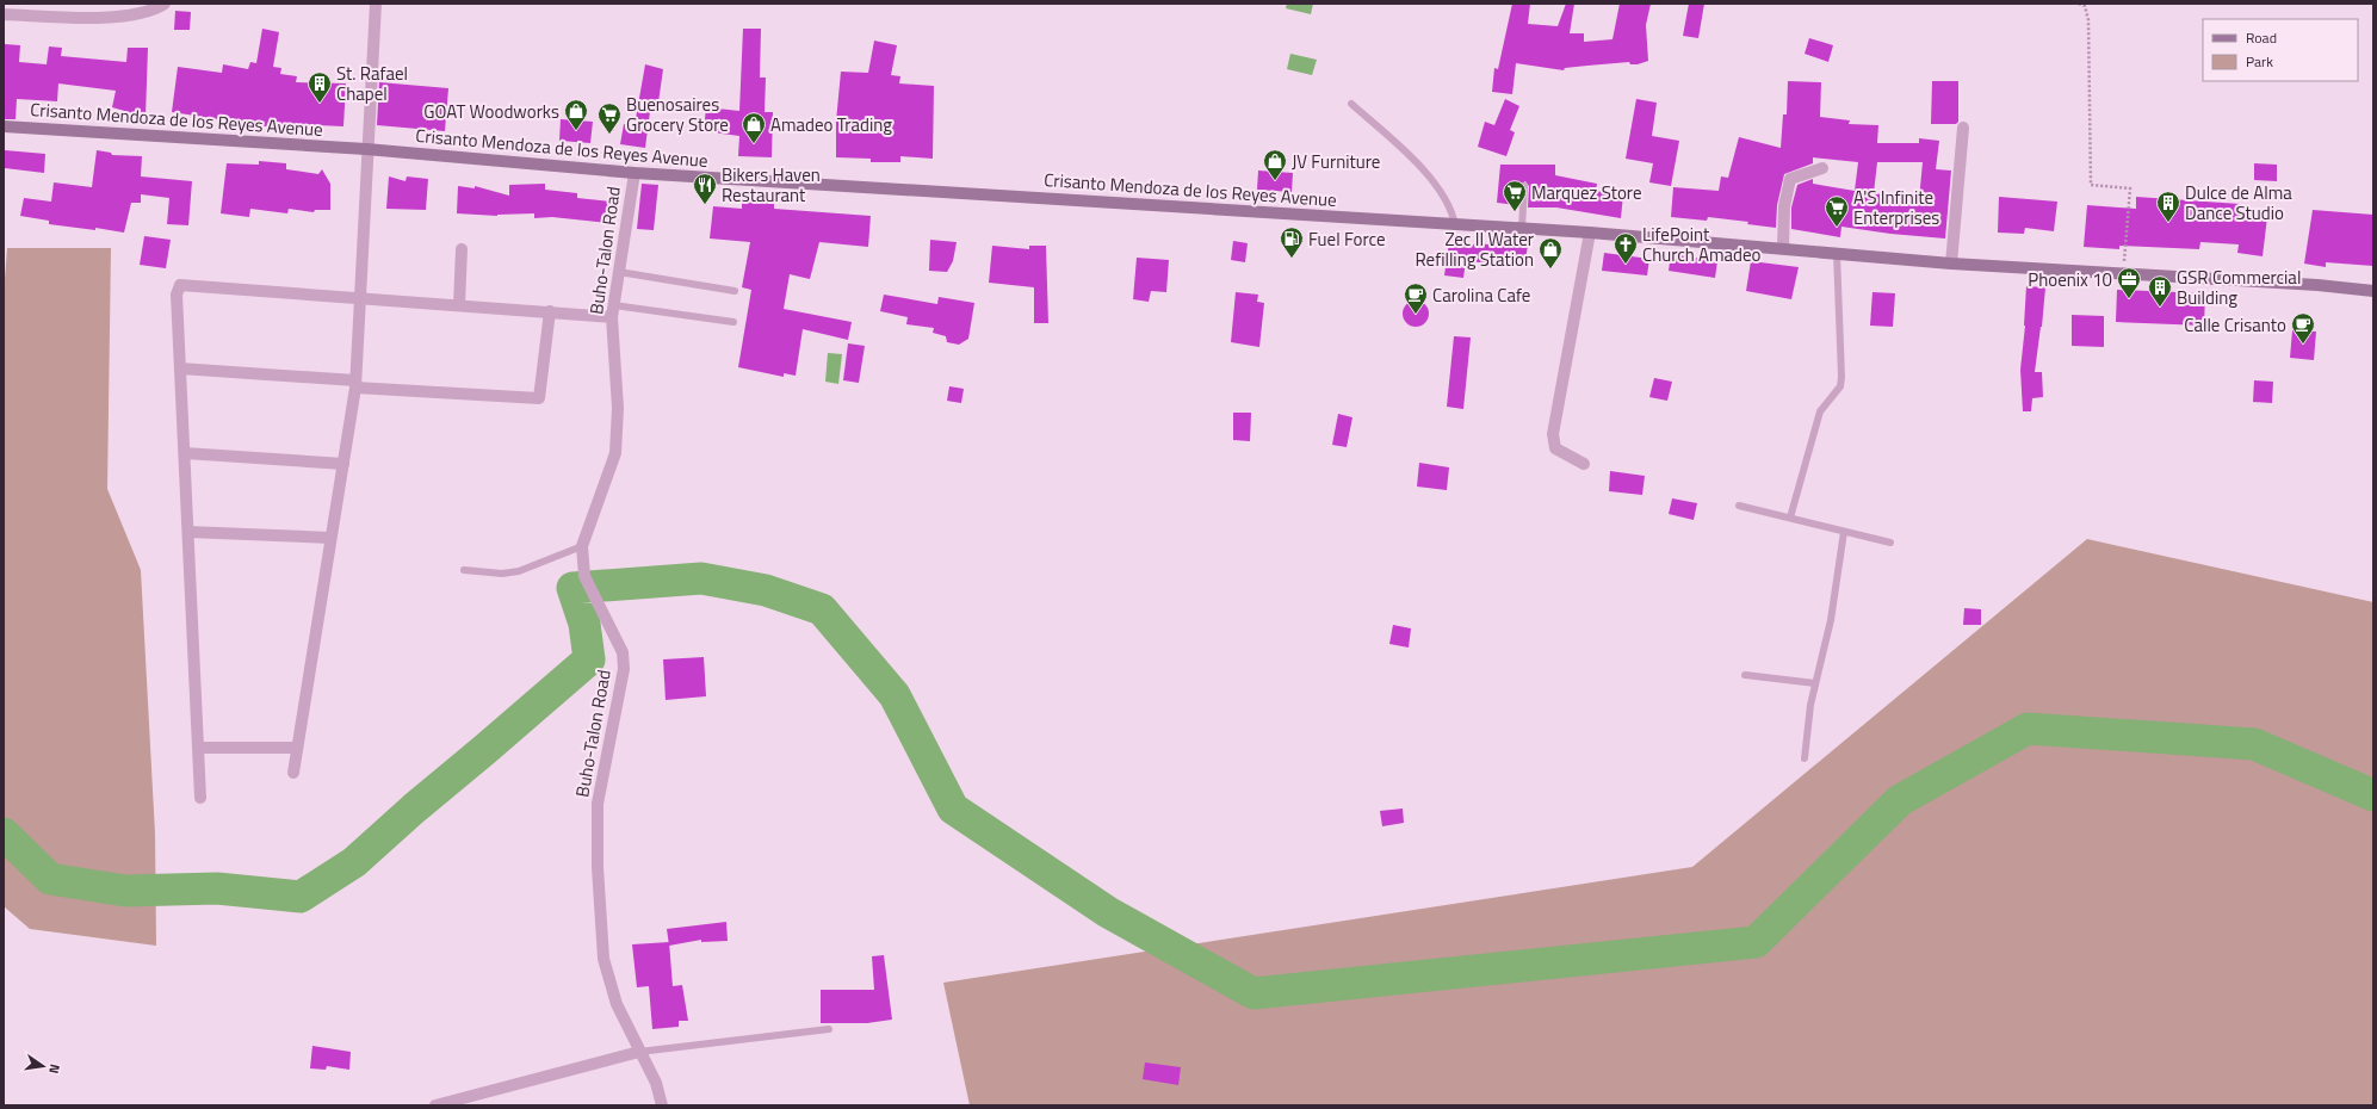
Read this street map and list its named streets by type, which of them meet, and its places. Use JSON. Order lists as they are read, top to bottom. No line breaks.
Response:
{"streets":{"main road":["Crisanto Mendoza de los Reyes Avenue"],"street":["Buho-Talon Road"]},"crossings":[["Crisanto Mendoza de los Reyes Avenue","Buho-Talon Road"]],"places":{"building":["St. Rafael Chapel","Dulce de Alma Dance Studio","GSR Commercial Building"],"shop":["GOAT Woodworks","Amadeo Trading","JV Furniture","Zec II Water Refilling Station"],"supermarket":["Buenosaires Grocery Store","Marquez Store","A'S Infinite Enterprises"],"restaurant":["Bikers Haven Restaurant"],"fuel station":["Fuel Force"],"church":["LifePoint Church Amadeo"],"office":["Phoenix 10"],"cafe":["Carolina Cafe","Calle Crisanto"]},"legend":["Road","Park"],"north":"right"}
